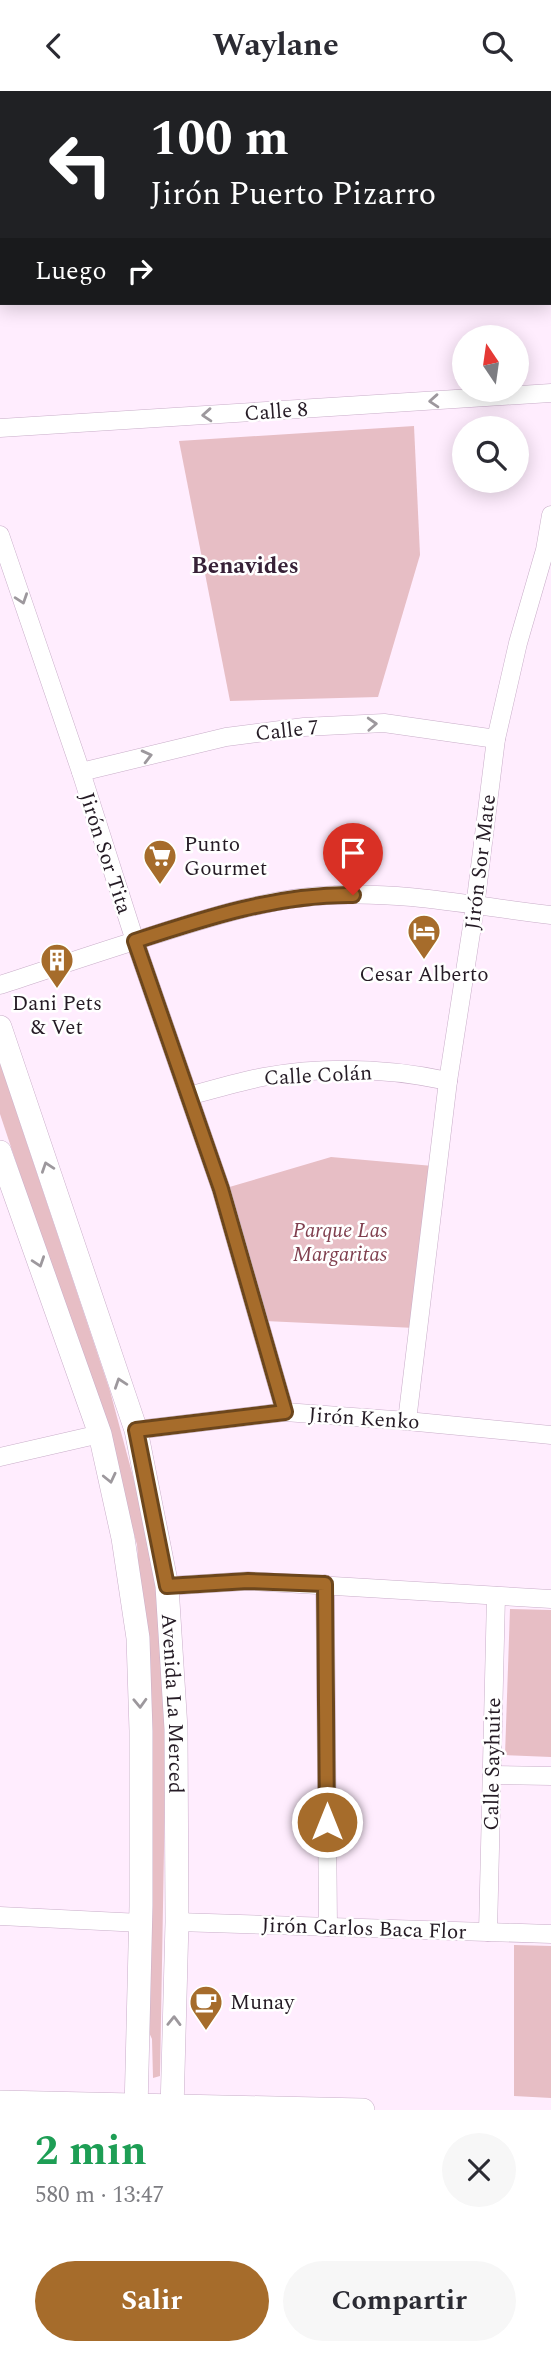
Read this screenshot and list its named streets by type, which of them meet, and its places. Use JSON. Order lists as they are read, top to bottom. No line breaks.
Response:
{"streets":{"main road":["Avenida La Merced"],"street":["Calle 8","Calle 7","Jirón Sor Tita","Jirón Sor Mate","Calle Colán","Jirón Kenko","Calle Sayhuite","Jirón Carlos Baca Flor"]},"crossings":[["Calle 7","Jirón Sor Tita"],["Calle 7","Jirón Sor Mate"],["Jirón Sor Tita","Calle Colán"],["Jirón Sor Tita","Jirón Kenko"],["Jirón Sor Mate","Calle Colán"],["Jirón Sor Mate","Jirón Kenko"],["Jirón Kenko","Avenida La Merced"],["Avenida La Merced","Jirón Carlos Baca Flor"],["Calle Sayhuite","Jirón Carlos Baca Flor"]],"one_way":["Calle 8","Calle 7"],"districts":["Benavides"],"parks":["Parque Las Margaritas"],"places":{"supermarket":["Punto Gourmet"],"hotel":["Cesar Alberto"],"building":["Dani Pets & Vet"],"cafe":["Munay"]},"north":"top","page":{"header":"Waylane","turn":["100 m","Jirón Puerto Pizarro"],"then":"Luego","heading":["2 min","580 m · 13:47"],"buttons":["Salir","Compartir"]}}
